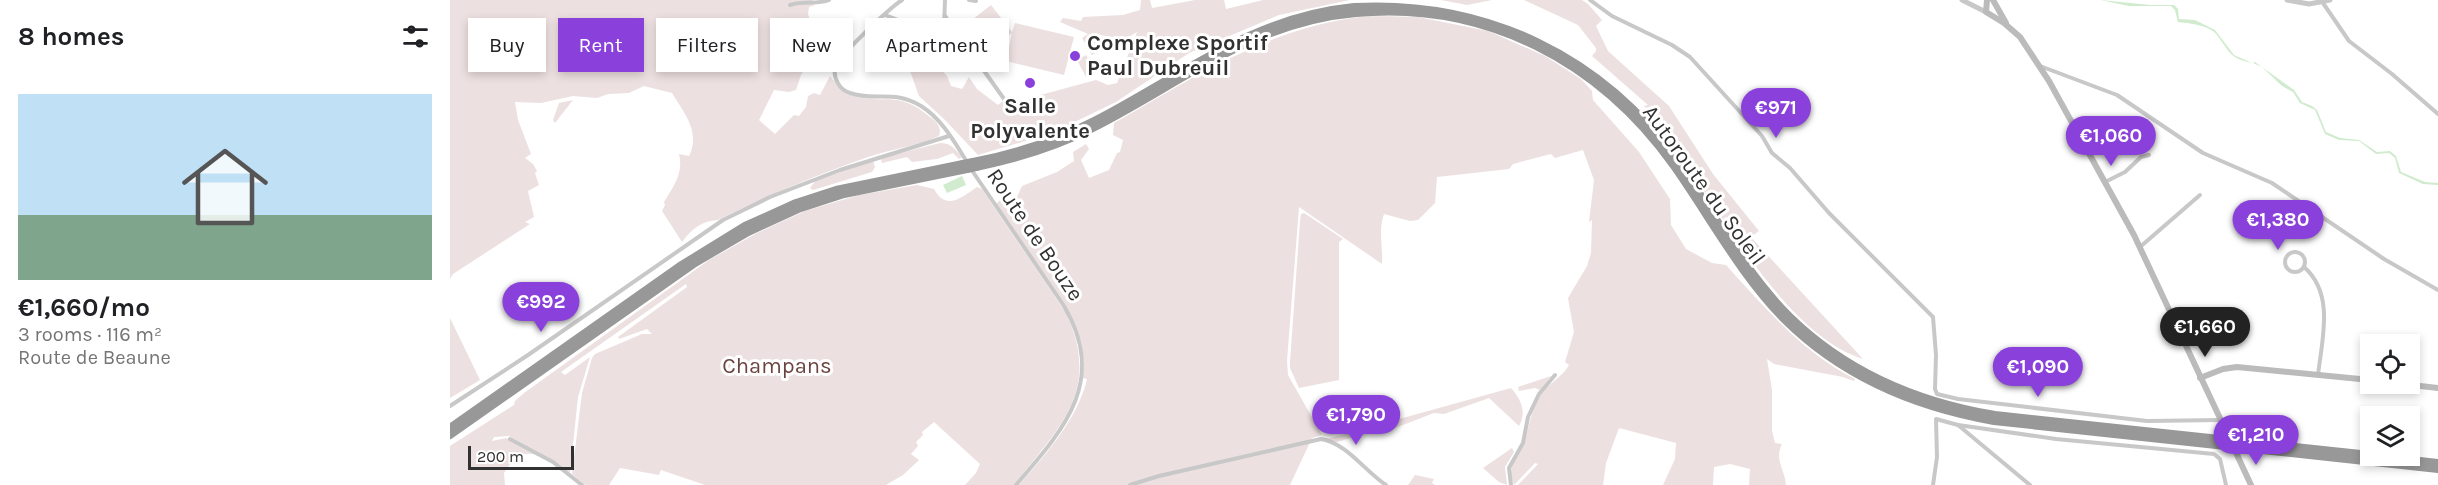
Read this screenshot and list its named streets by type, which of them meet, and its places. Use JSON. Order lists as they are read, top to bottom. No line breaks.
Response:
{"streets":{"highway":["Autoroute du Soleil"],"street":["Route de Bouze"]},"parks":["Champans"],"places":["Complexe Sportif Paul Dubreuil","Salle Polyvalente"],"scale_bar":"200 m","page":{"heading":"8 homes","chip":["Buy","Rent","Filters","New","Apartment"],"list":[{"name":"€1,660/mo","note":"3 rooms · 116 m² · Route de Beaune"}],"price":["€971","€1,060","€1,380","€992","€1,660","€1,090","€1,790","€1,210"],"scale":"200 m"}}
